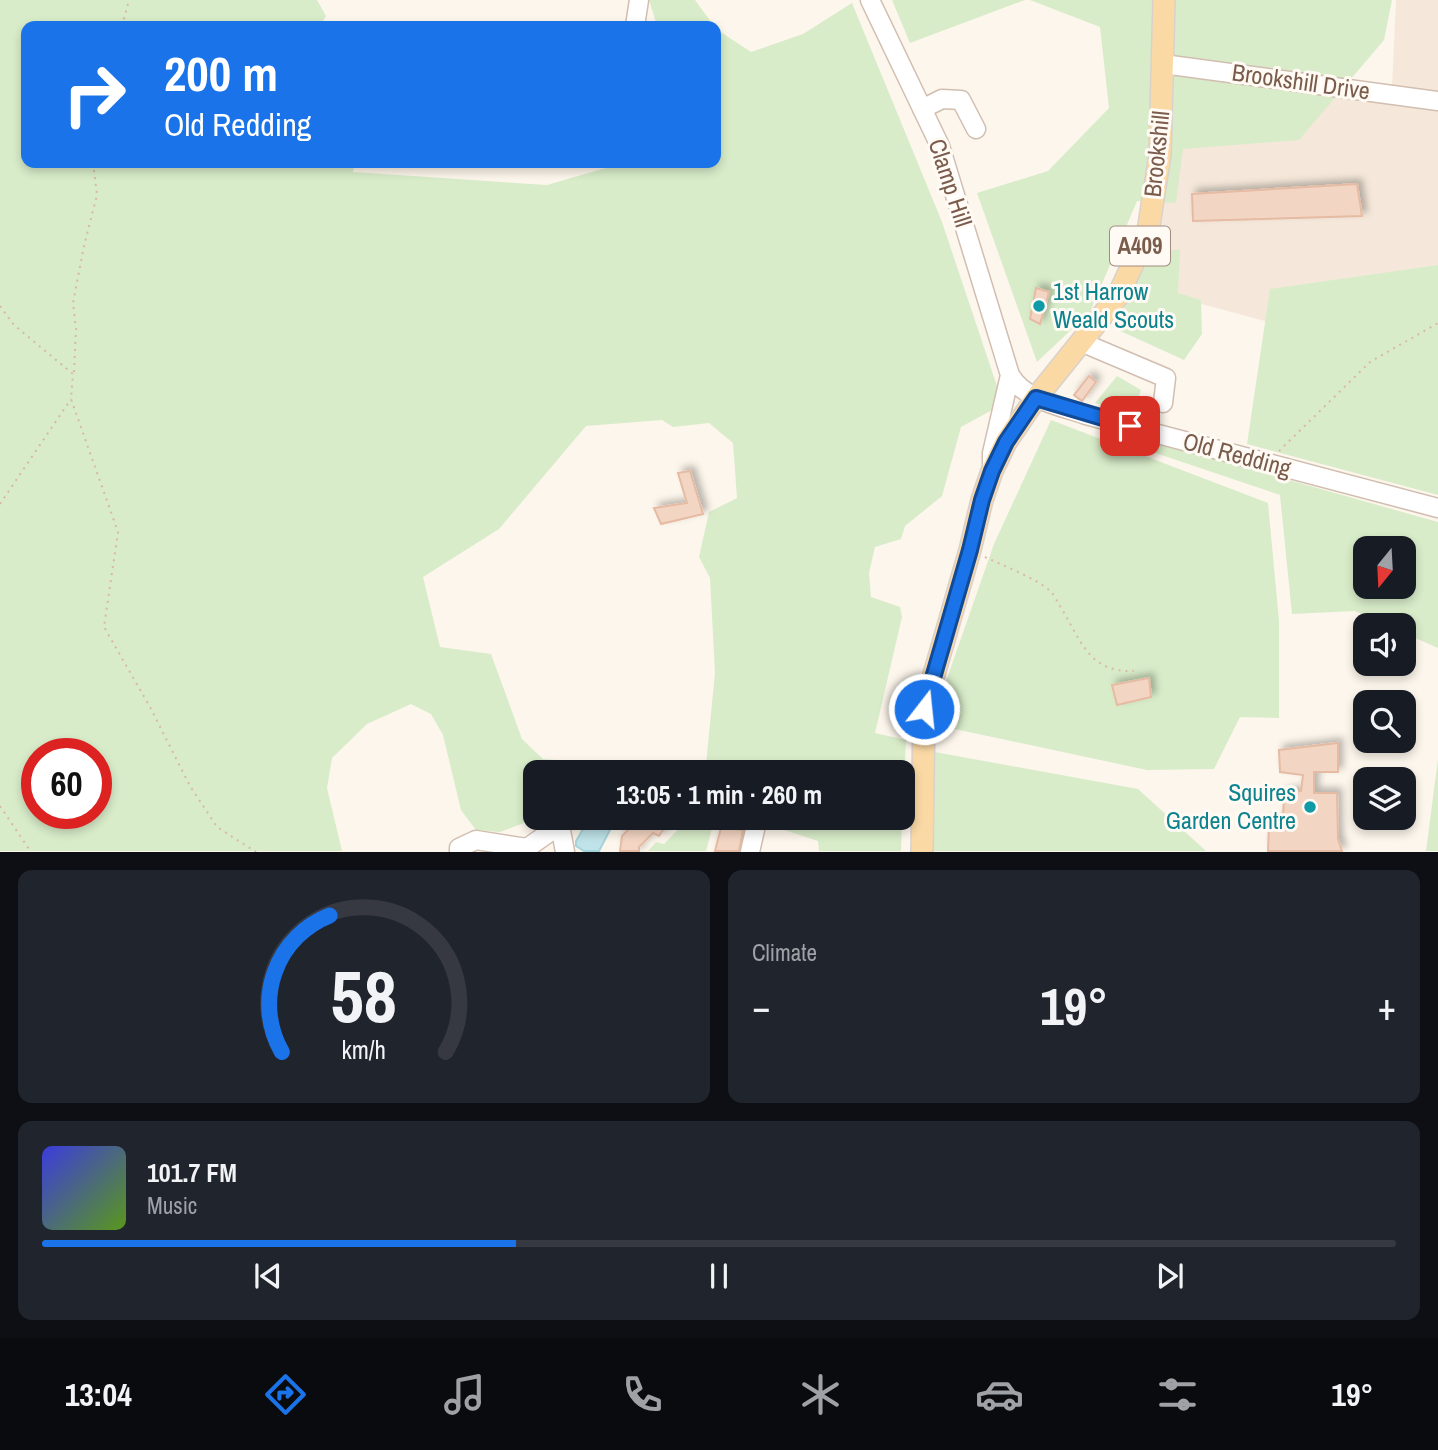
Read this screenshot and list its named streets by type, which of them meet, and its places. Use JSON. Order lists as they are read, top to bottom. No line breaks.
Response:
{"streets":{"main road":["Brookshill","A409"],"street":["Brookshill Drive","Clamp Hill","Old Redding"]},"crossings":[["Brookshill Drive","Brookshill"],["Brookshill","Clamp Hill"],["Brookshill","A409"],["Brookshill","Old Redding"],["Clamp Hill","A409"],["Clamp Hill","Old Redding"],["A409","Old Redding"]],"places":["1st Harrow Weald Scouts","Squires Garden Centre"],"north":"bottom","page":{"turn":["200 m","Old Redding"],"limit":"60","trip":"13:05 · 1 min · 260 m","tile":"Climate","heat":["−","19°","+"],"song":["101.7 FM","Music"],"tabs":["13:04","19°"],"gauge":["58","km/h"]}}
